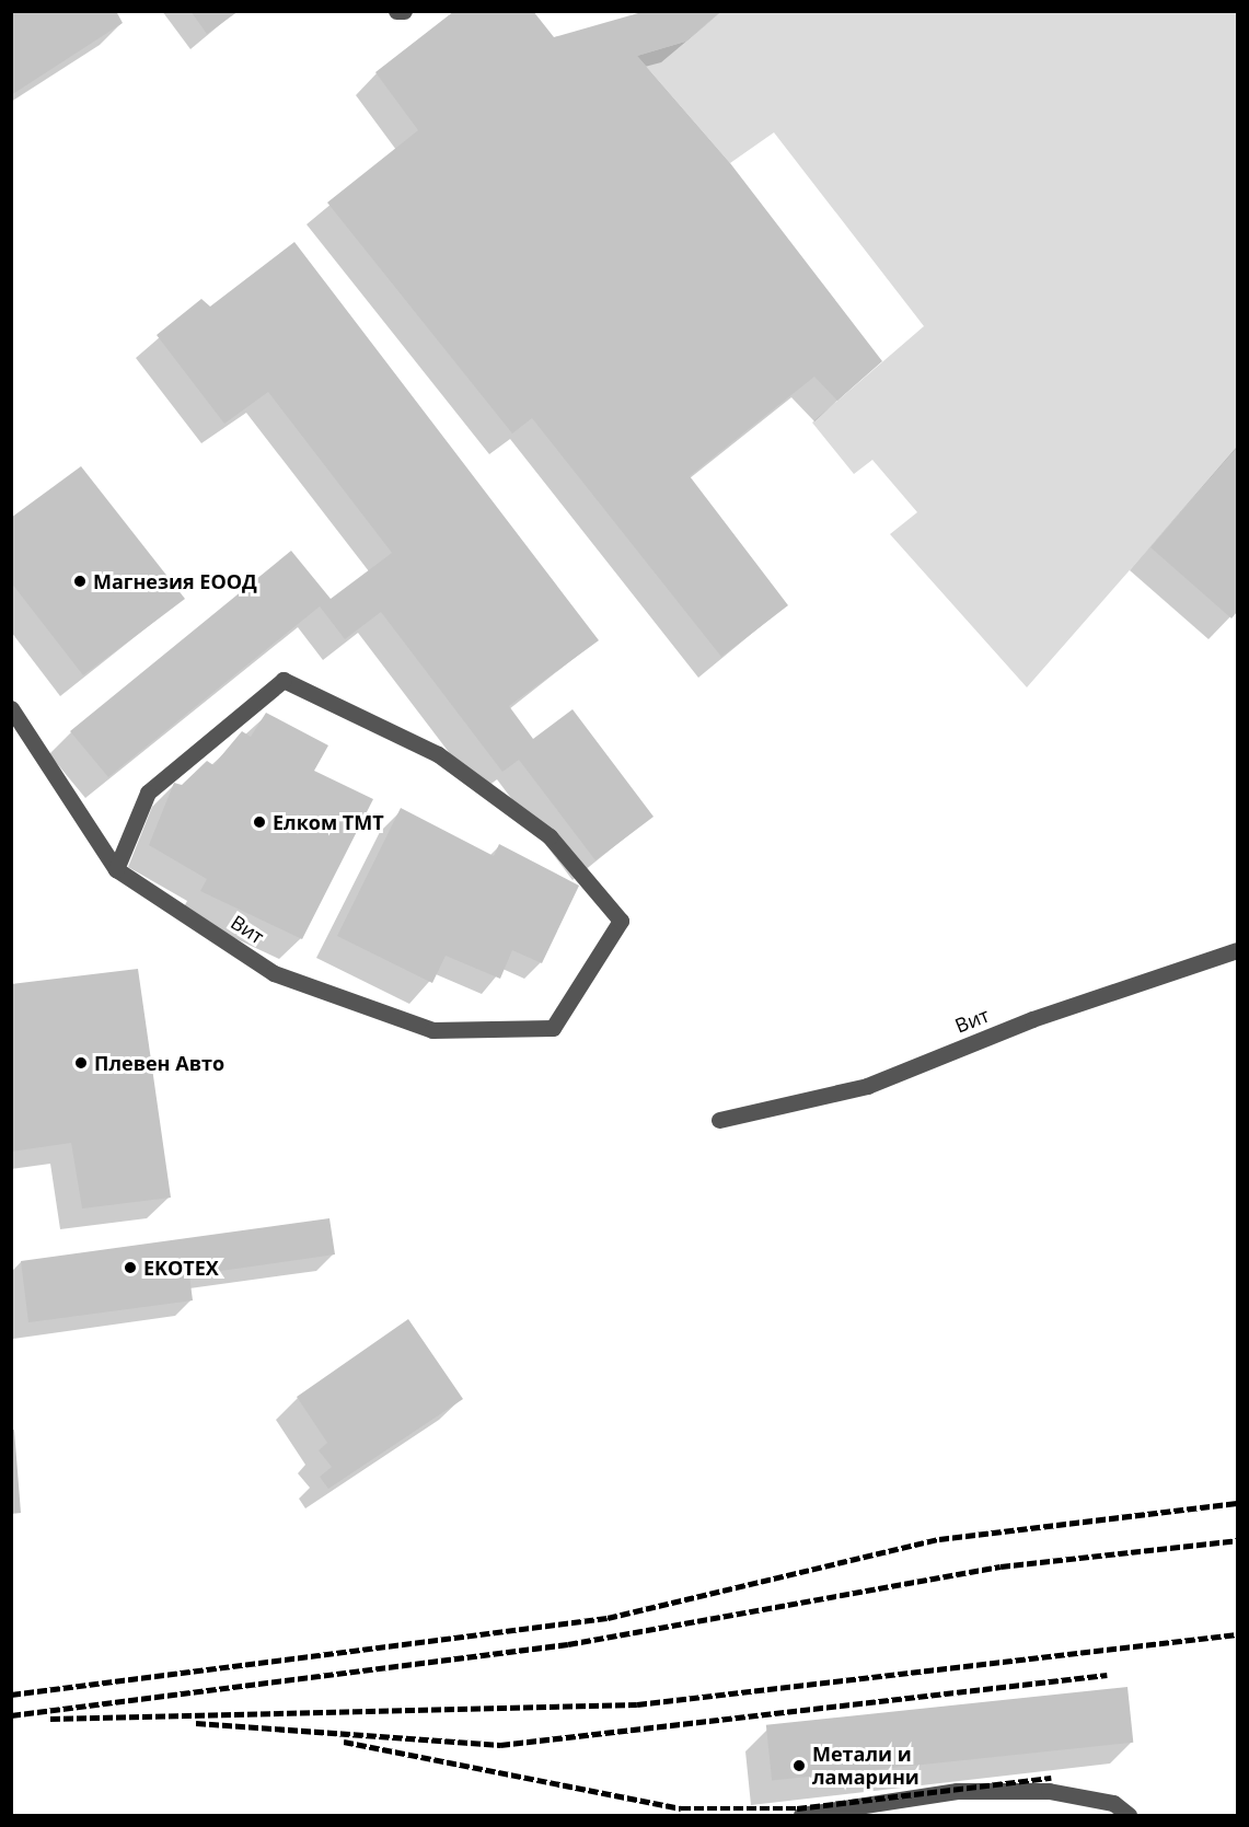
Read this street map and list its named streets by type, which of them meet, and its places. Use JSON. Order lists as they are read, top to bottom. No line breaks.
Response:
{"streets":{"street":["Вит"]},"places":["Магнезия ЕООД","Елком ТМТ","Плевен Авто","EKOTEX","Метали и ламарини"]}
